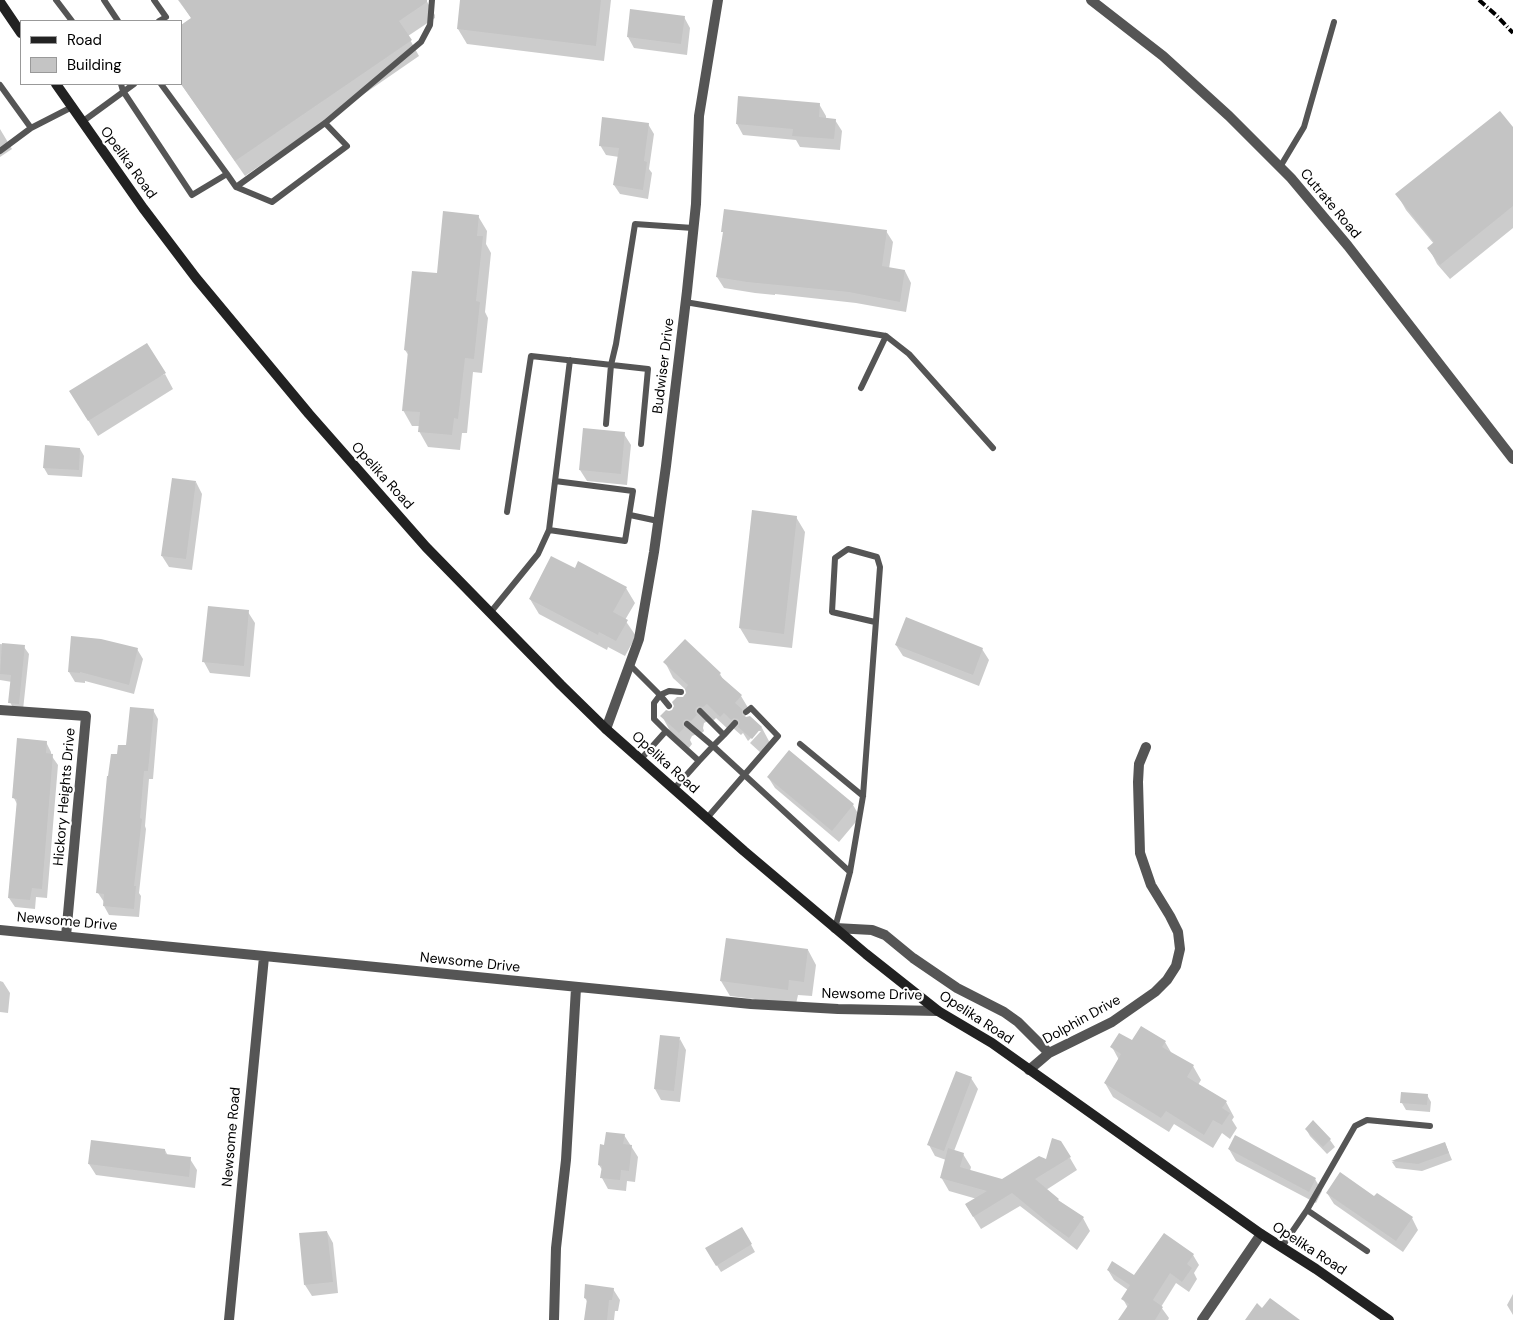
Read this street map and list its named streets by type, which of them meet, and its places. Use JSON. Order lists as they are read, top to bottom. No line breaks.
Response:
{"streets":{"main road":["Opelika Road"],"street":["Cutrate Road","Budwiser Drive","Hickory Heights Drive","Newsome Drive","Dolphin Drive","Newsome Road"]},"crossings":[["Opelika Road","Budwiser Drive"],["Opelika Road","Newsome Drive"],["Opelika Road","Dolphin Drive"],["Hickory Heights Drive","Newsome Drive"],["Newsome Drive","Newsome Road"]],"legend":["Road","Building"]}
